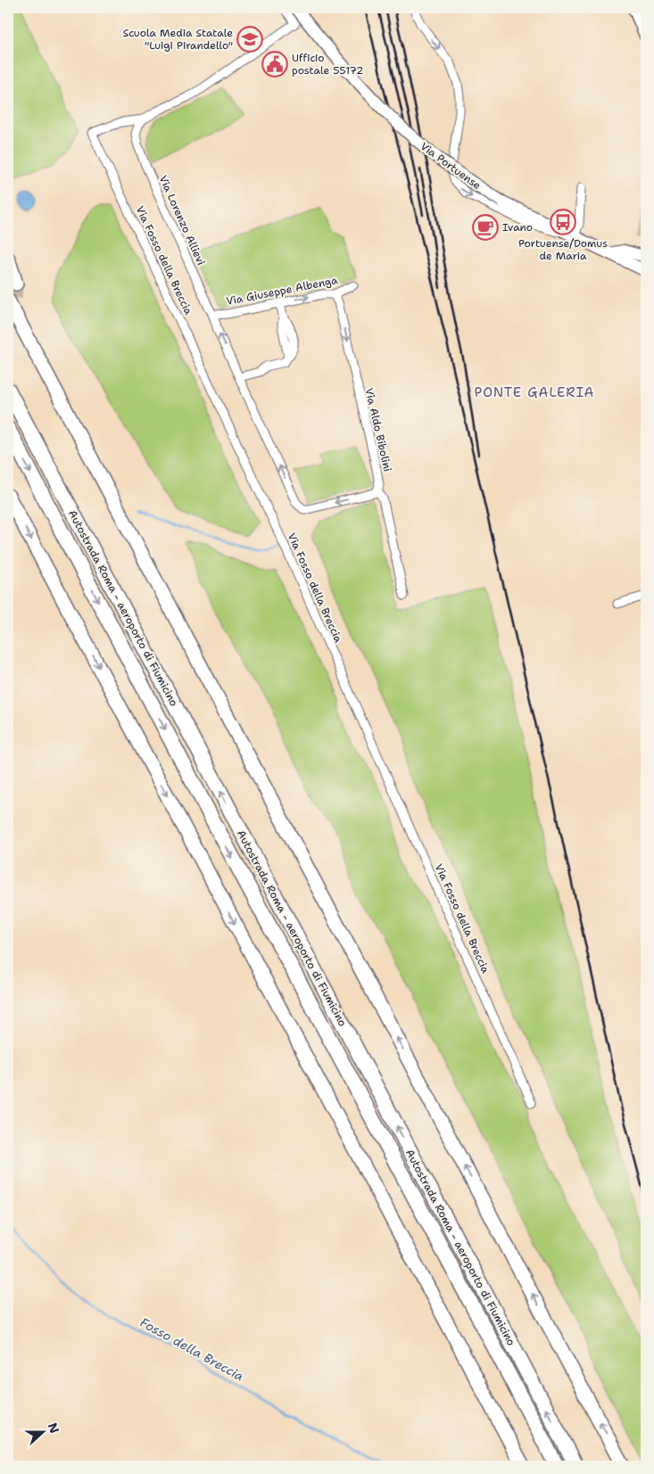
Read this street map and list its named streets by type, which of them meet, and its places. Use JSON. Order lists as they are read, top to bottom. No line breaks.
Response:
{"streets":{"highway":["Autostrada Roma - aeroporto di Fiumicino"],"main road":["Via Portuense"],"street":["Via Lorenzo Allievi","Via Fosso della Breccia","Via Giuseppe Albenga","Via Aldo Bibolini"]},"crossings":[["Via Lorenzo Allievi","Via Fosso della Breccia"],["Via Lorenzo Allievi","Via Giuseppe Albenga"],["Via Lorenzo Allievi","Via Aldo Bibolini"],["Via Giuseppe Albenga","Via Aldo Bibolini"]],"one_way":["Via Lorenzo Allievi","Via Giuseppe Albenga","Via Aldo Bibolini"],"districts":["PONTE GALERIA"],"water":["Fosso della Breccia"],"places":{"school or university":["Scuola Media Statale \"Luigi Pirandello\""],"public building":["Ufficio postale 55172"],"bus stop":["Portuense/Domus de Maria"],"cafe":["Ivano"]},"north":"right"}
